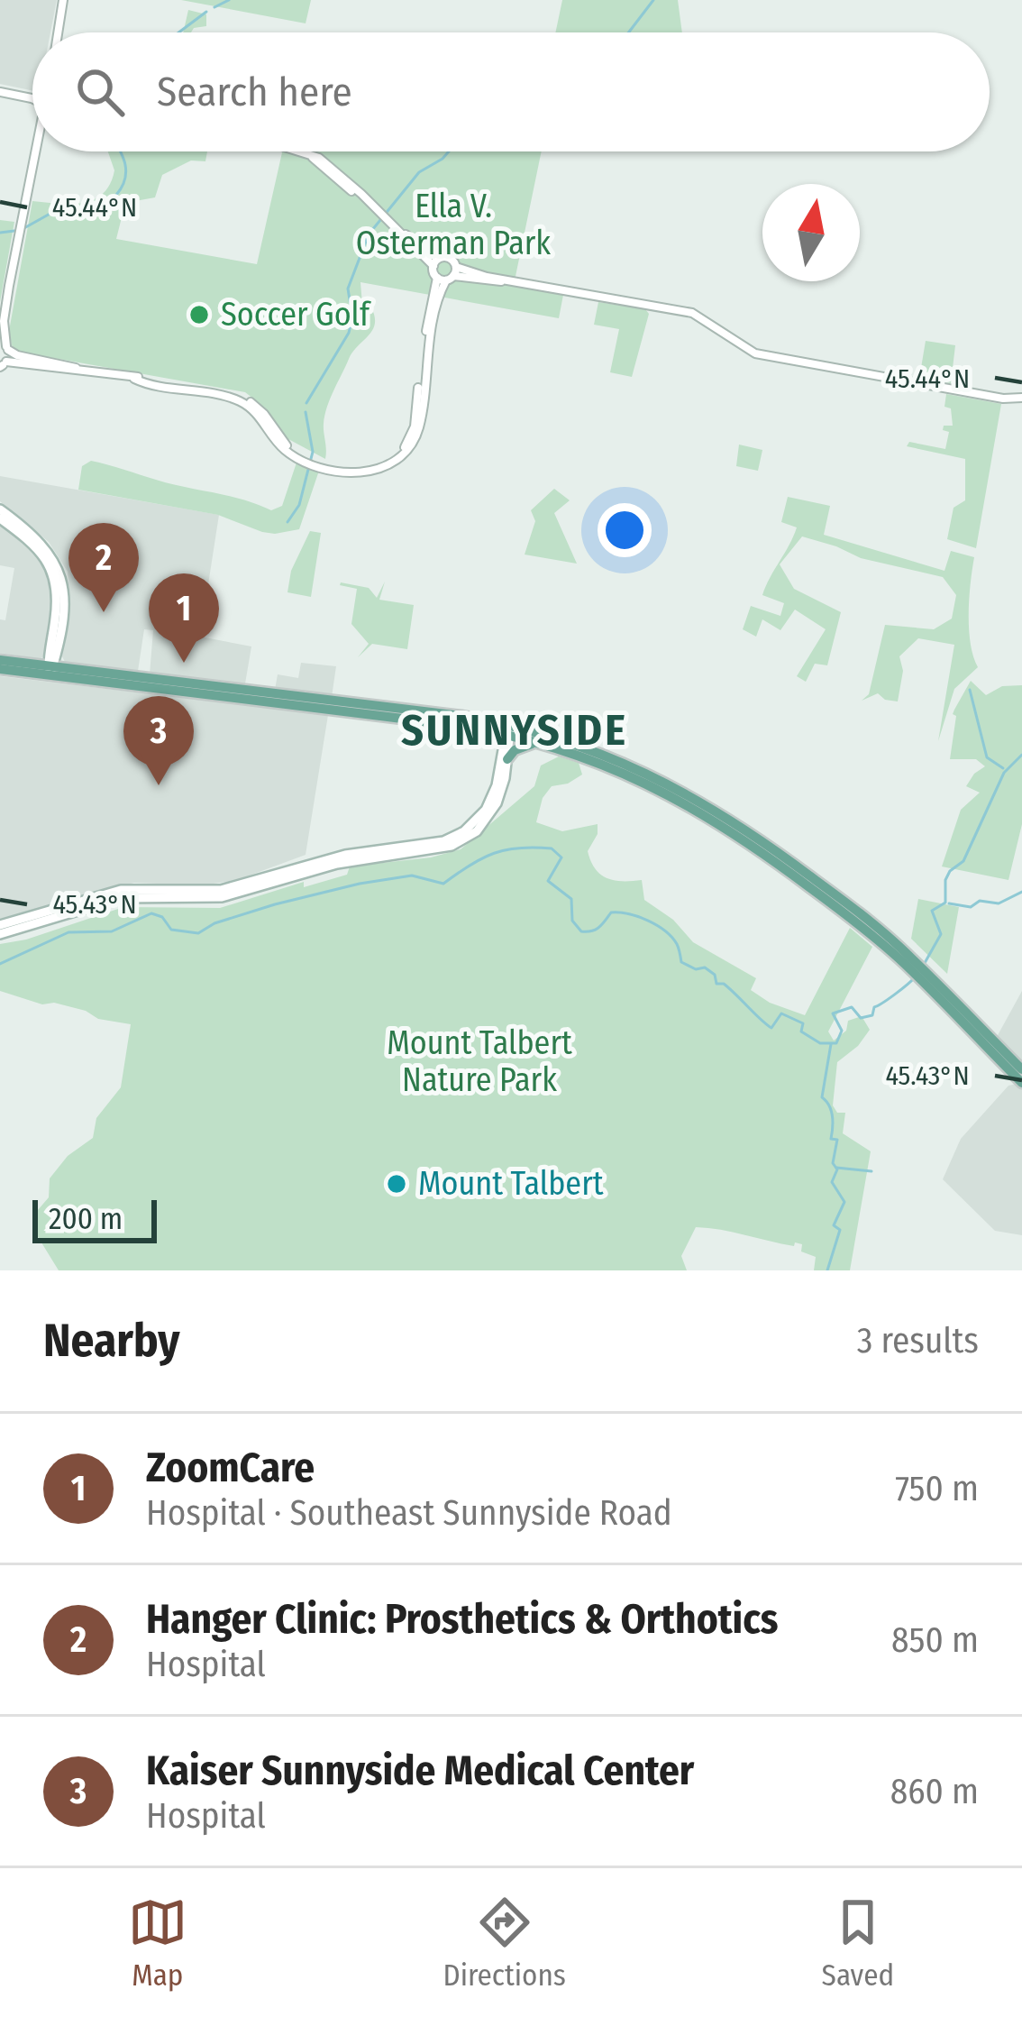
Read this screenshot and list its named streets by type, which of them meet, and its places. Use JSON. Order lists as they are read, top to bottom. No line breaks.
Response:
{"districts":["SUNNYSIDE"],"parks":["Ella V. Osterman Park","Mount Talbert Nature Park"],"places":["Soccer Golf","Mount Talbert"],"scale_bar":"200 m","north":"top","page":{"search":"Search here","pins":["2","1","3"],"scale":"200 m","heading":["Nearby","3 results"],"list":[{"mark":"1","name":"ZoomCare","note":"Hospital · Southeast Sunnyside Road","value":"750 m"},{"mark":"2","name":"Hanger Clinic: Prosthetics & Orthotics","note":"Hospital","value":"850 m"},{"mark":"3","name":"Kaiser Sunnyside Medical Center","note":"Hospital","value":"860 m"}],"nav":["Map","Directions","Saved"]},"coordinates":["45.44°N","45.43°N"]}
